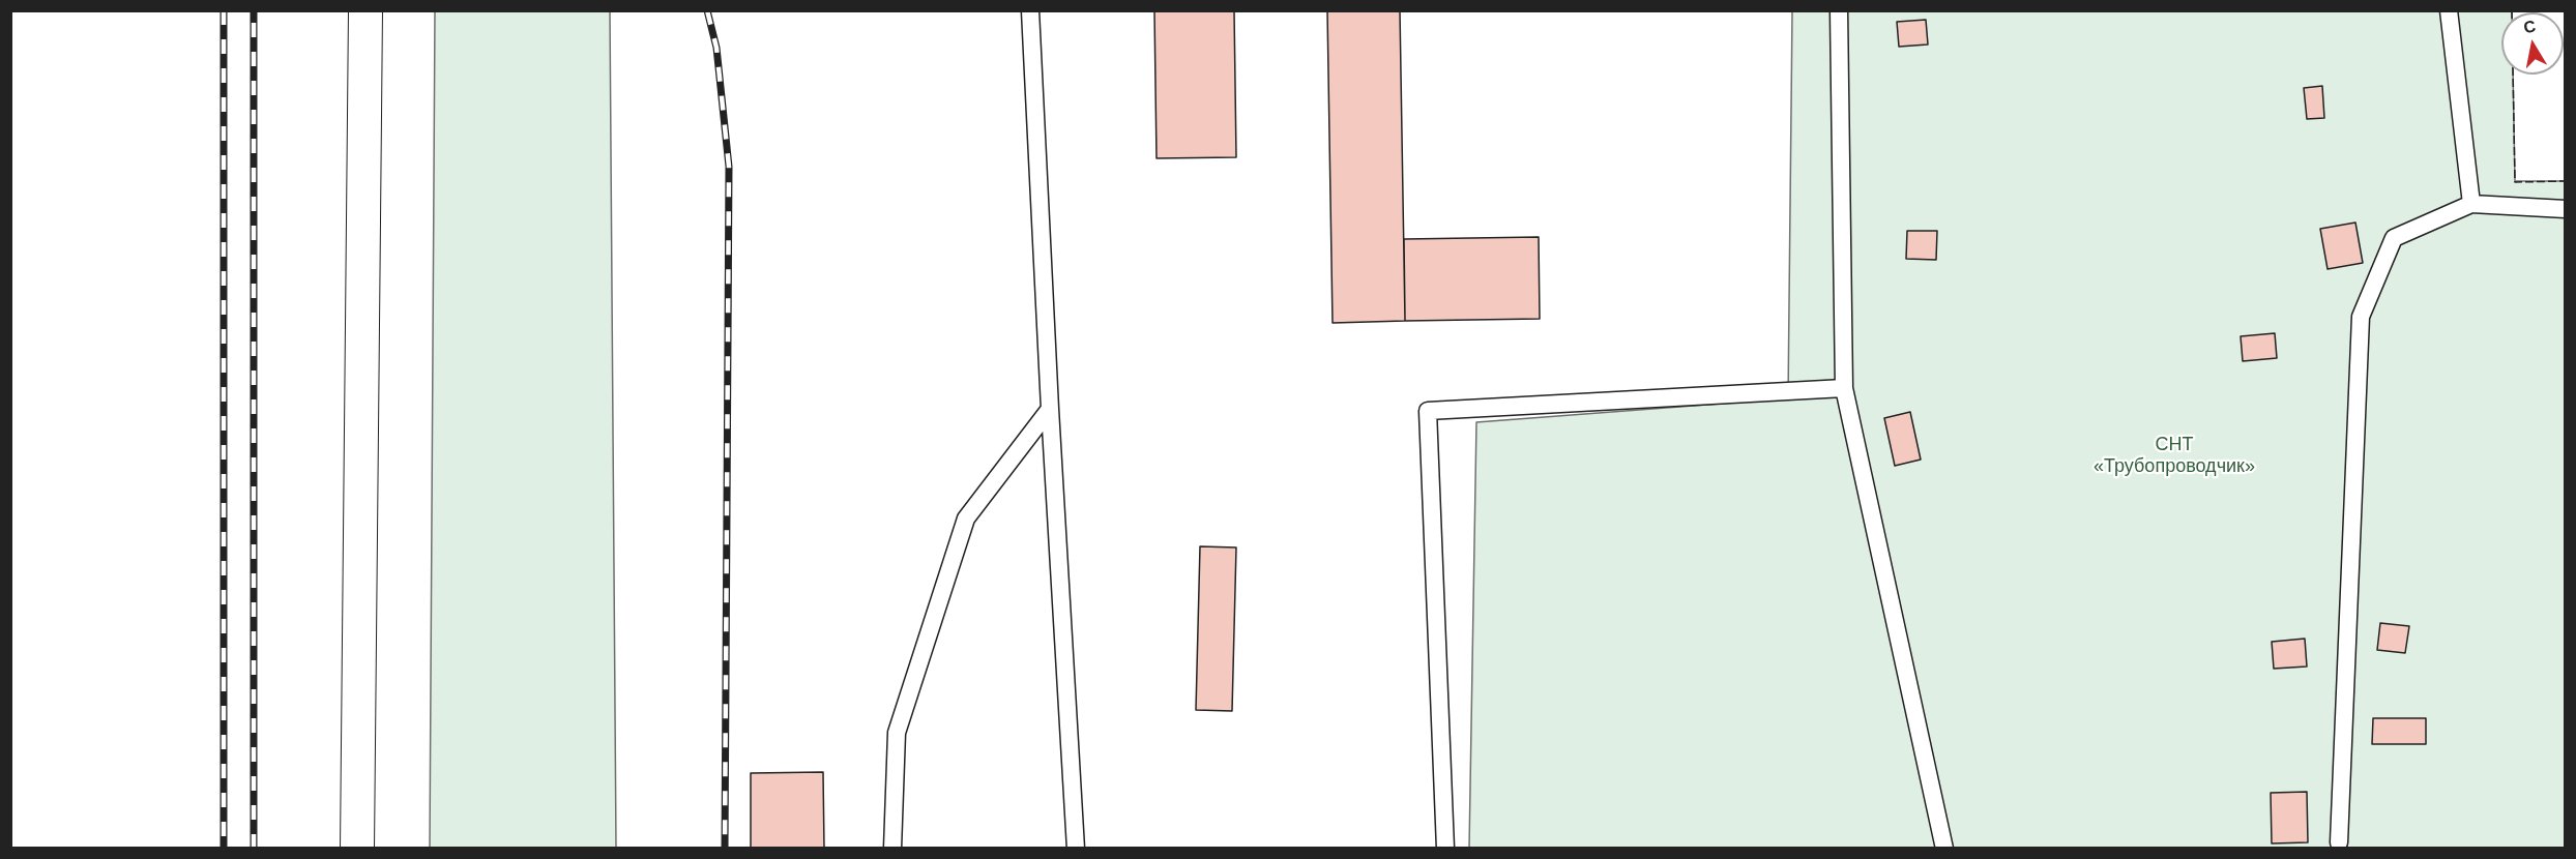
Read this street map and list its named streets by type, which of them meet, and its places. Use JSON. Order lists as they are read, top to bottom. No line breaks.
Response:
{"parks":["СНТ «Трубопроводчик»"],"north":"top"}
